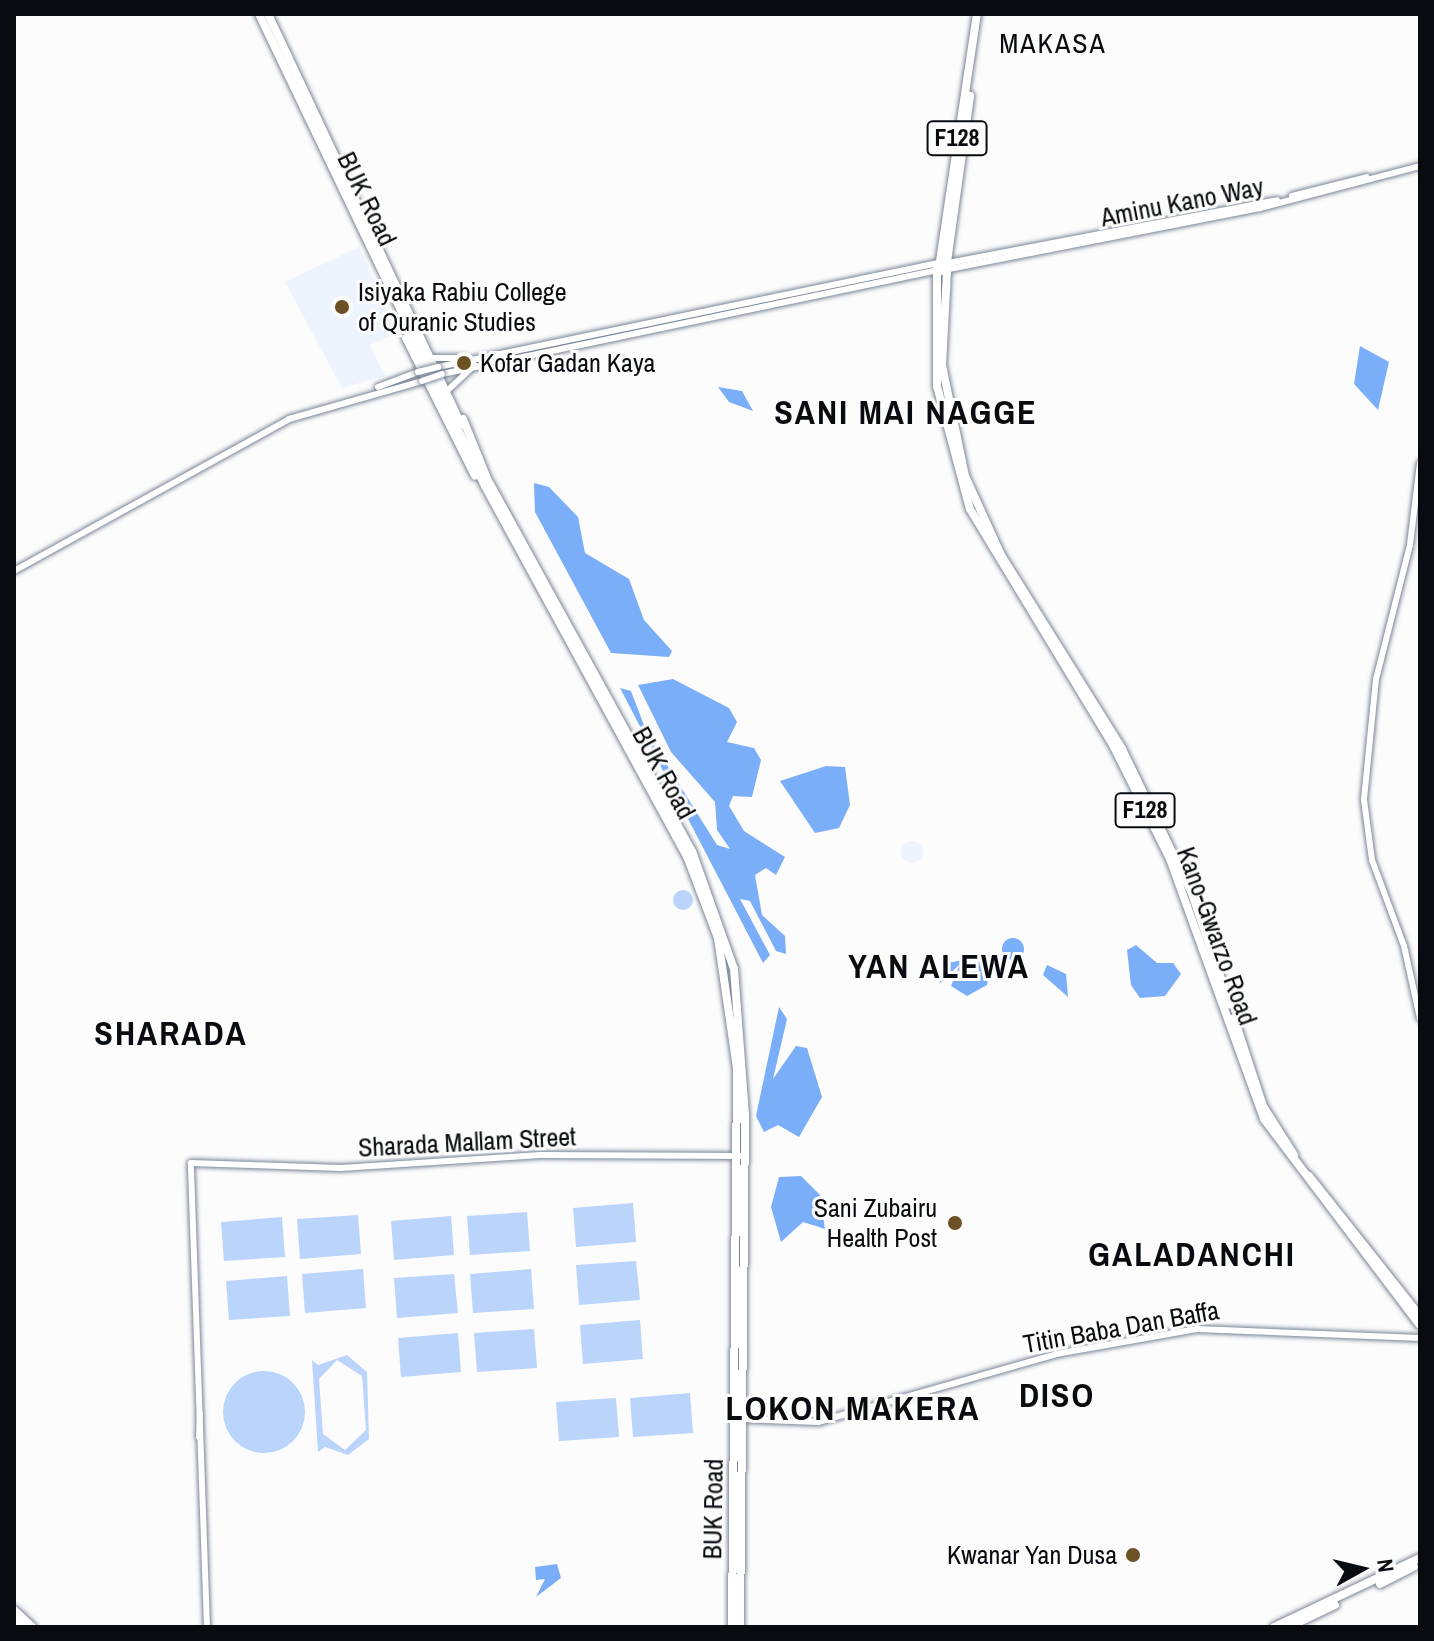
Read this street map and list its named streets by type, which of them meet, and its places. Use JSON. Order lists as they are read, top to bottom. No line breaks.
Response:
{"streets":{"main road":["F128","BUK Road","Aminu Kano Way","Kano-Gwarzo Road","Sharada Mallam Street","Titin Baba Dan Baffa"]},"crossings":[["BUK Road","Sharada Mallam Street"],["BUK Road","Titin Baba Dan Baffa"],["Aminu Kano Way","Kano-Gwarzo Road"]],"districts":["MAKASA","SANI MAI NAGGE","YAN ALEWA","SHARADA","GALADANCHI","DISO","LOKON MAKERA"],"places":["Isiyaka Rabiu College of Quranic Studies","Kofar Gadan Kaya","Sani Zubairu Health Post","Kwanar Yan Dusa"],"north":"right"}
